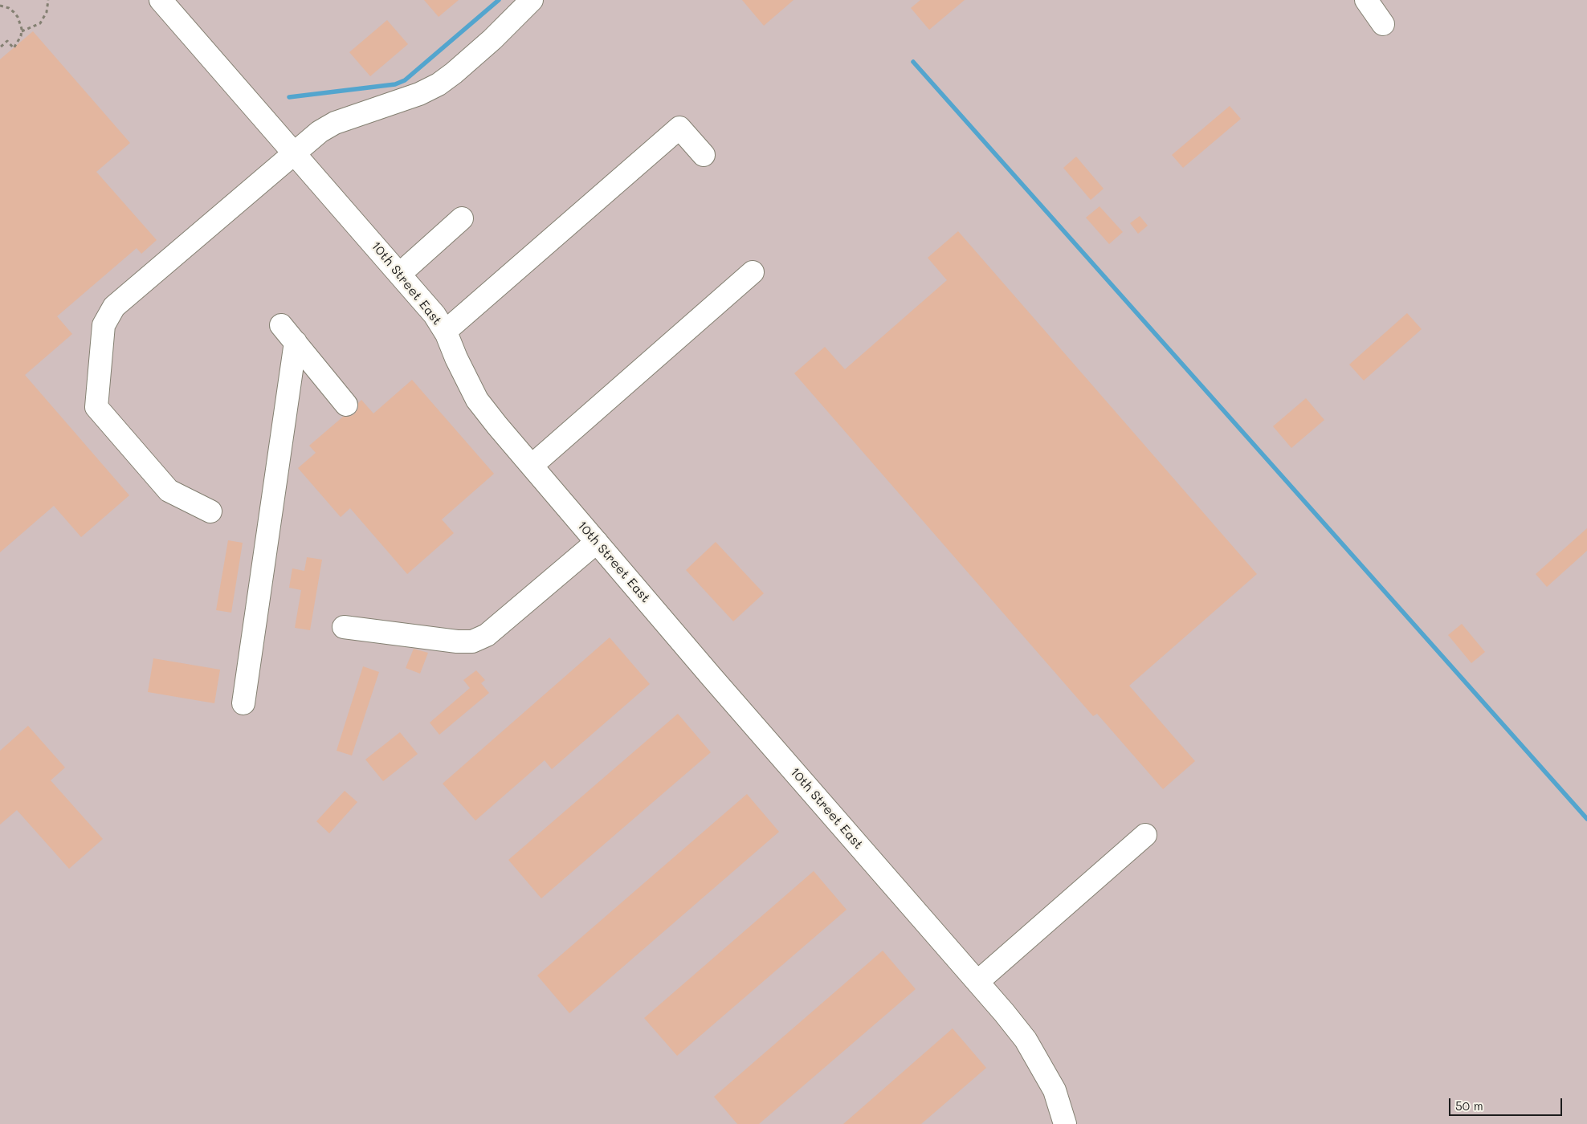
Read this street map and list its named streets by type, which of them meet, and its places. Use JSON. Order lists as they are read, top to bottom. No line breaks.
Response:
{"streets":{"street":["10th Street East"]},"scale_bar":"50 m"}
